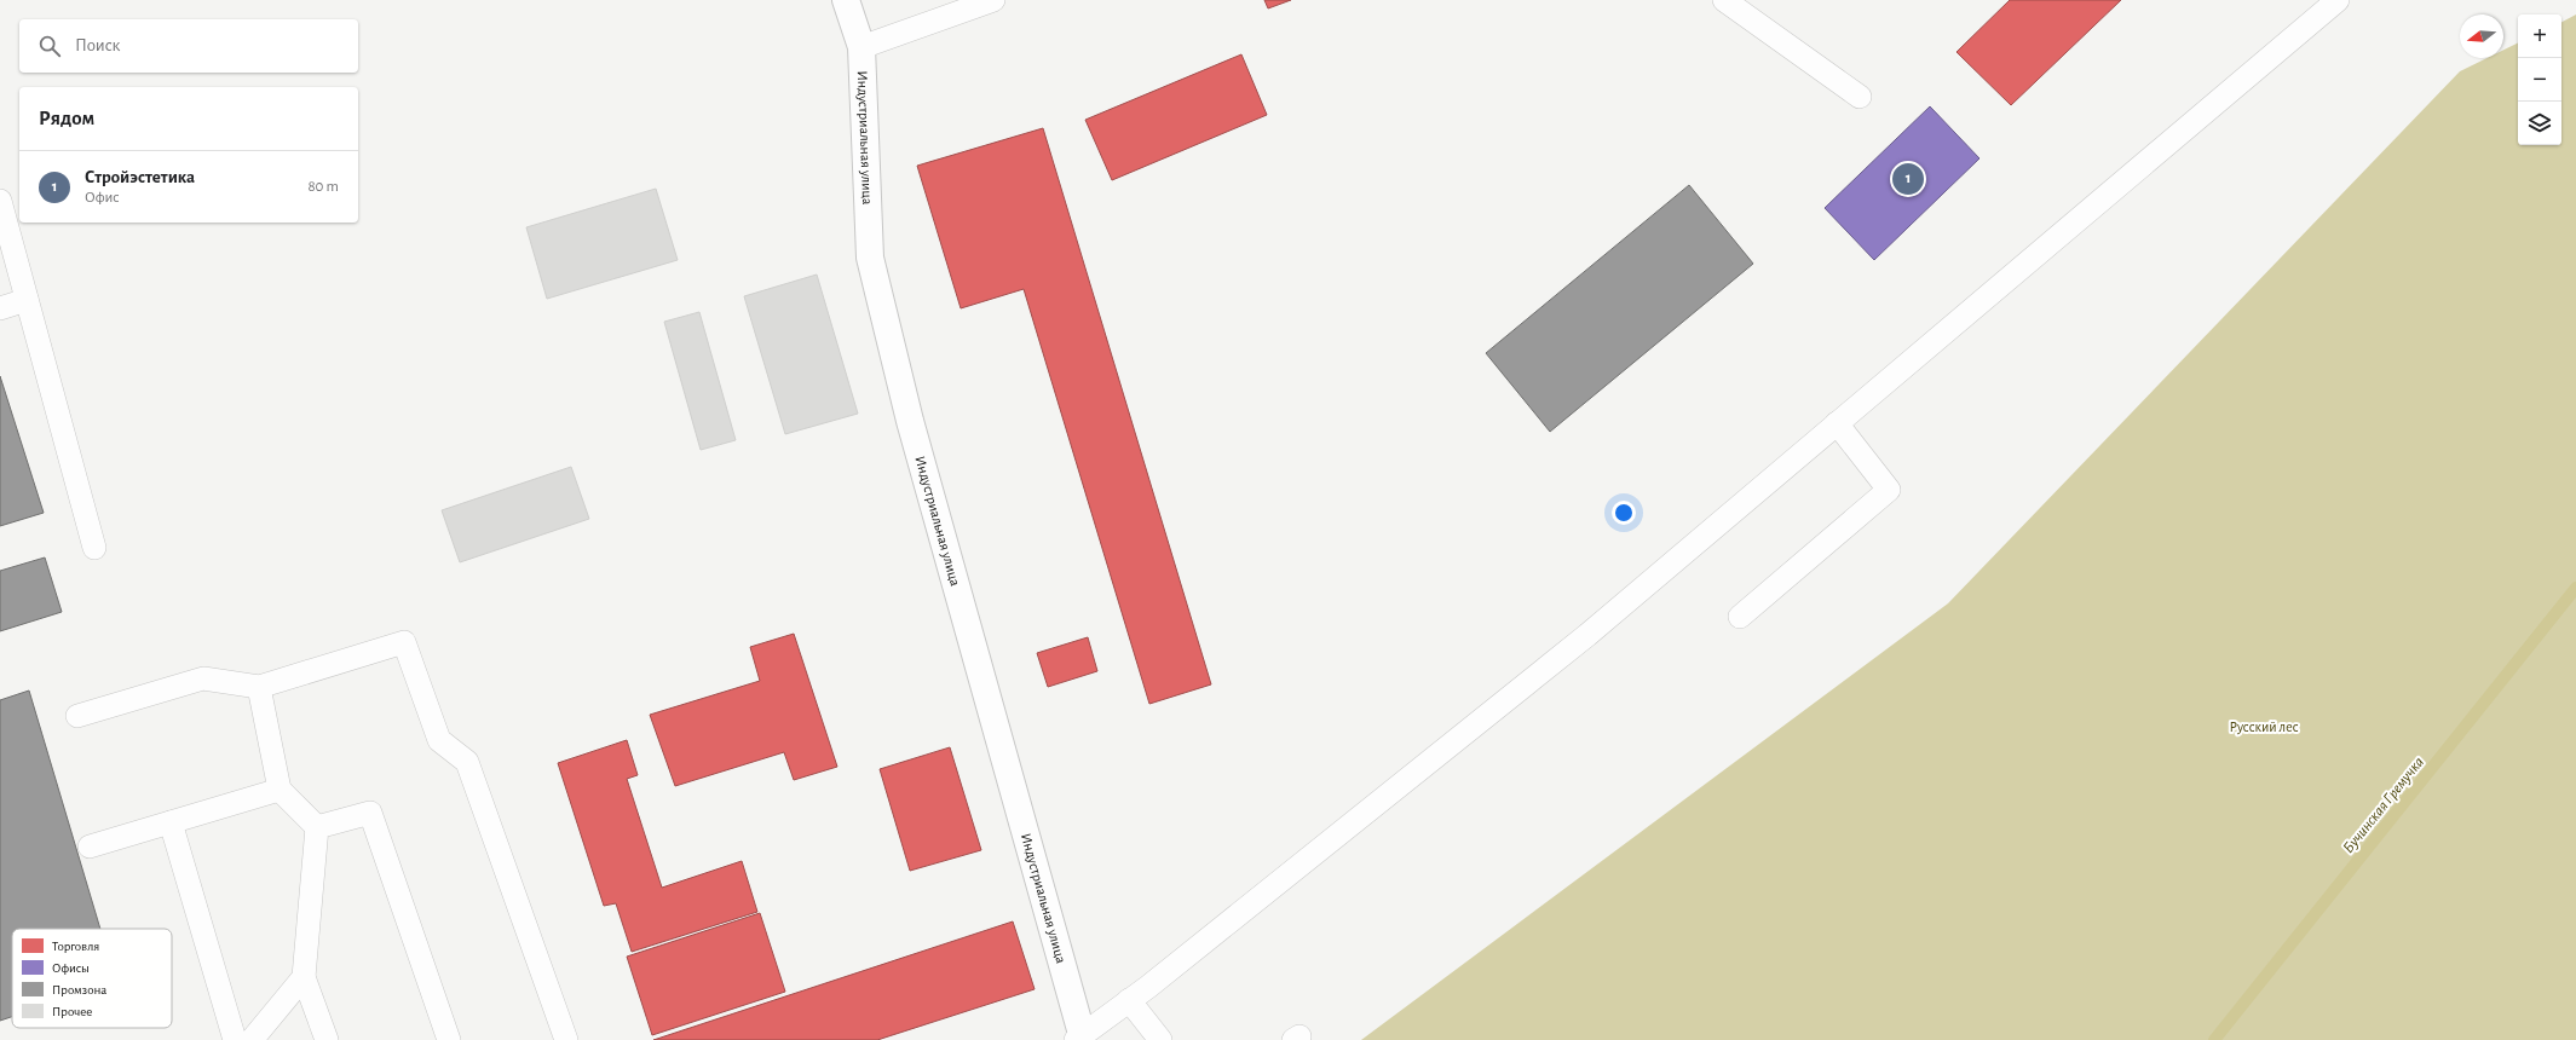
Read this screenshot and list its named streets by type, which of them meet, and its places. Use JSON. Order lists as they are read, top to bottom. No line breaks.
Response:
{"streets":{"street":["Индустриальная улица"]},"water":["Бучинская Гремучка"],"parks":["Русский лес"],"legend":["Торговля","Офисы","Промзона","Прочее"],"north":"left","page":{"map_buttons":["+","−"],"search":"Поиск","heading":"Рядом","list":[{"mark":"1","name":"Стройэстетика","note":"Офис","value":"80 m"}],"pins":"1"}}
